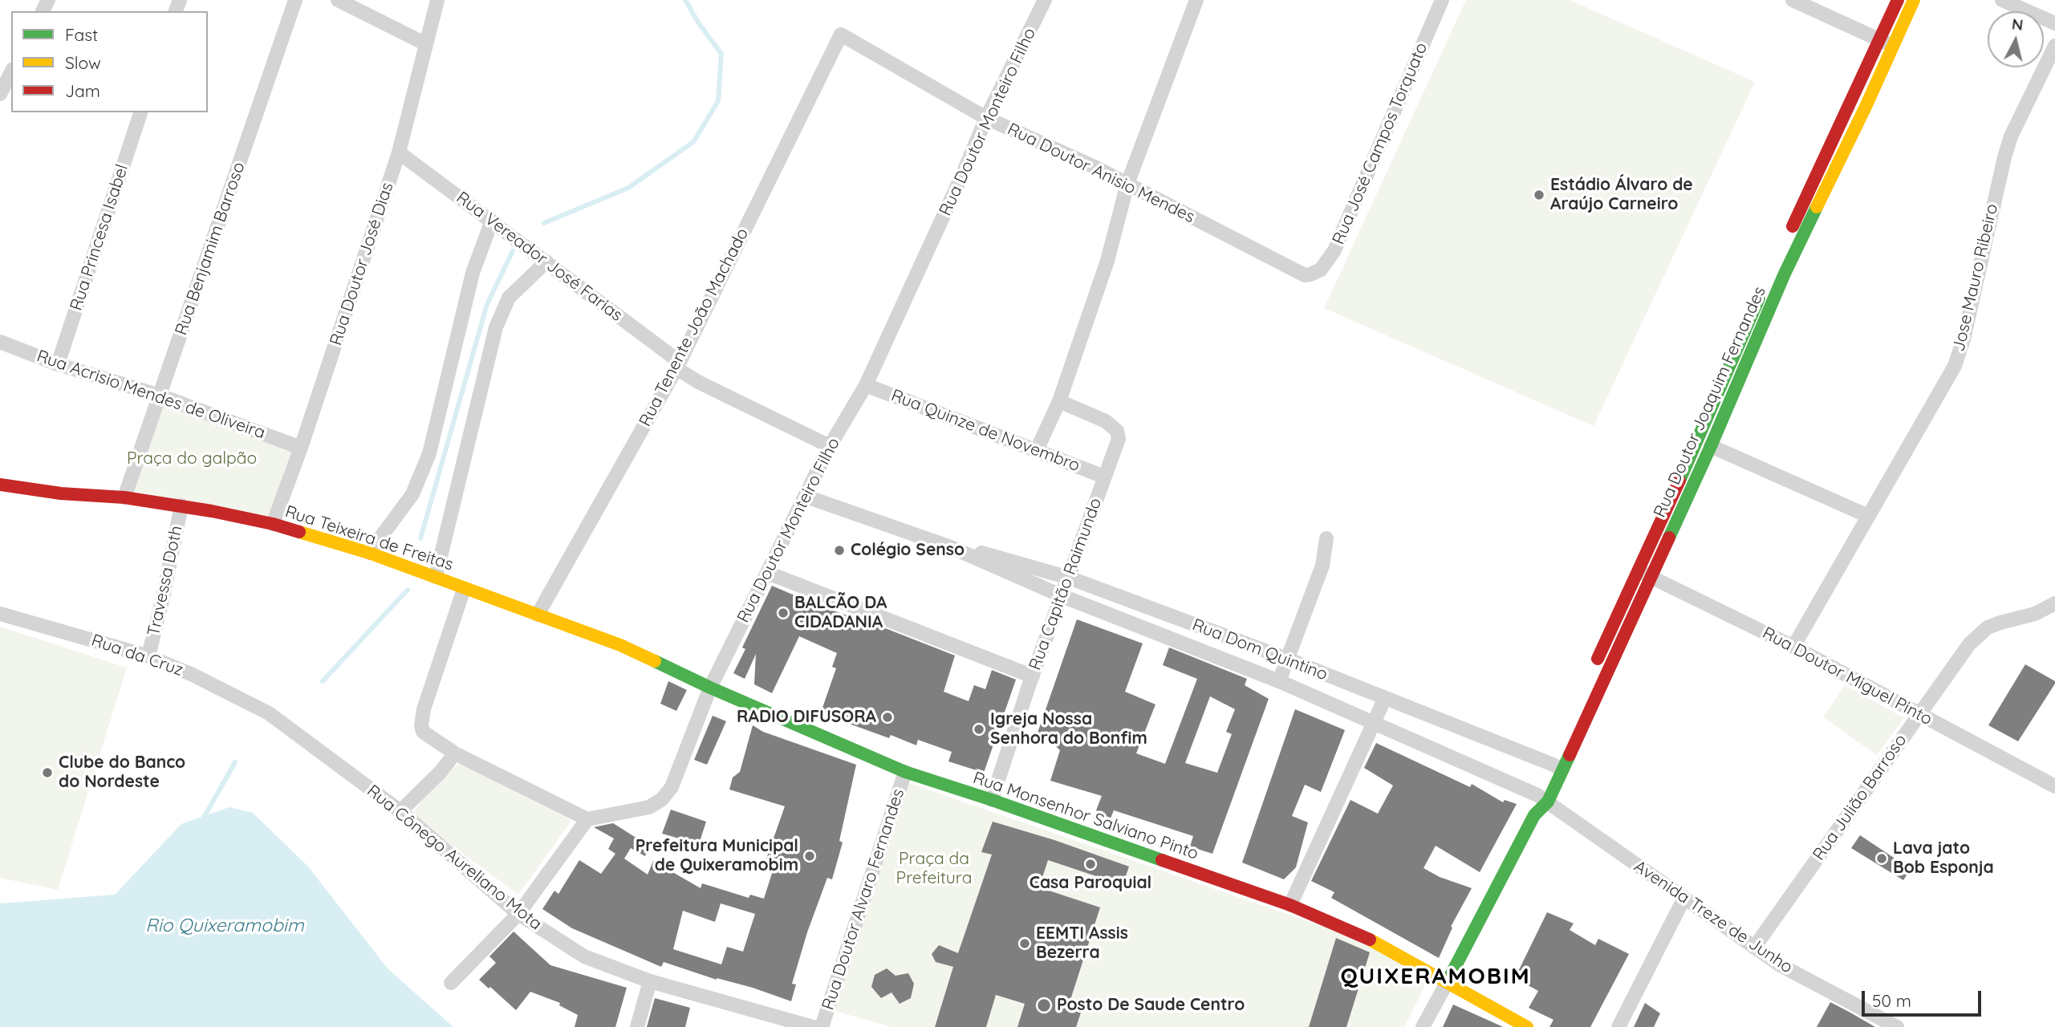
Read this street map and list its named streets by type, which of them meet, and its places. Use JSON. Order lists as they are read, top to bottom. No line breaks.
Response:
{"streets":{"street":["Rua Doutor Monteiro Filho","Rua José Campos Torquato","Rua Doutor Anisio Mendes","Rua Princesa Isabel","Rua Benjamim Barroso","Rua Vereador José Farias","Rua Doutor José Dias","Jose Mauro Ribeiro","Rua Tenente João Machado","Rua Acrisio Mendes de Oliveira","Rua Doutor Joaquim Fernandes","Rua Quinze de Novembro","Rua Teixeira de Freitas","Travessa Doth","Rua Capitão Raimundo","Rua Dom Quintino","Rua da Cruz","Rua Doutor Miguel Pinto","Rua Julião Barroso","Rua Monsenhor Salviano Pinto","Rua Cônego Aureliano Mota","Rua Doutor Alvaro Fernandes","Avenida Treze de Junho"]},"crossings":[["Rua Doutor Monteiro Filho","Rua Doutor Anisio Mendes"],["Rua Doutor Monteiro Filho","Rua Vereador José Farias"],["Rua Doutor Monteiro Filho","Rua Quinze de Novembro"],["Rua Doutor Monteiro Filho","Rua Teixeira de Freitas"],["Rua Doutor Monteiro Filho","Rua Dom Quintino"],["Rua Doutor Monteiro Filho","Rua Monsenhor Salviano Pinto"],["Rua José Campos Torquato","Rua Doutor Anisio Mendes"],["Rua Doutor Anisio Mendes","Rua Tenente João Machado"],["Rua Princesa Isabel","Rua Acrisio Mendes de Oliveira"],["Rua Benjamim Barroso","Rua Acrisio Mendes de Oliveira"],["Rua Benjamim Barroso","Rua Teixeira de Freitas"],["Rua Vereador José Farias","Rua Doutor José Dias"],["Rua Vereador José Farias","Rua Tenente João Machado"],["Rua Doutor José Dias","Rua Acrisio Mendes de Oliveira"],["Rua Doutor José Dias","Rua Teixeira de Freitas"],["Jose Mauro Ribeiro","Rua Doutor Miguel Pinto"],["Rua Tenente João Machado","Rua Teixeira de Freitas"],["Rua Doutor Joaquim Fernandes","Rua Dom Quintino"],["Rua Doutor Joaquim Fernandes","Rua Doutor Miguel Pinto"],["Rua Doutor Joaquim Fernandes","Rua Monsenhor Salviano Pinto"],["Rua Doutor Joaquim Fernandes","Avenida Treze de Junho"],["Rua Quinze de Novembro","Rua Capitão Raimundo"],["Rua Teixeira de Freitas","Travessa Doth"],["Rua Teixeira de Freitas","Rua Monsenhor Salviano Pinto"],["Travessa Doth","Rua da Cruz"],["Rua Capitão Raimundo","Rua Dom Quintino"],["Rua Capitão Raimundo","Rua Monsenhor Salviano Pinto"],["Rua Dom Quintino","Avenida Treze de Junho"],["Rua da Cruz","Rua Cônego Aureliano Mota"],["Rua Doutor Miguel Pinto","Rua Julião Barroso"],["Rua Julião Barroso","Avenida Treze de Junho"],["Rua Monsenhor Salviano Pinto","Rua Doutor Alvaro Fernandes"]],"districts":["QUIXERAMOBIM"],"water":["Rio Quixeramobim"],"parks":["Praça do galpão","Praça da Prefeitura"],"places":["Estádio Álvaro de Araújo Carneiro","Colégio Senso","BALCÃO DA CIDADANIA","RADIO DIFUSORA","Igreja Nossa Senhora do Bonfim","Clube do Banco do Nordeste","Prefeitura Municipal de Quixeramobim","Lava jato Bob Esponja","Casa Paroquial","EEMTI Assis Bezerra","Posto De Saude Centro"],"legend":["Fast","Slow","Jam"],"scale_bar":"50 m","north":"top"}
